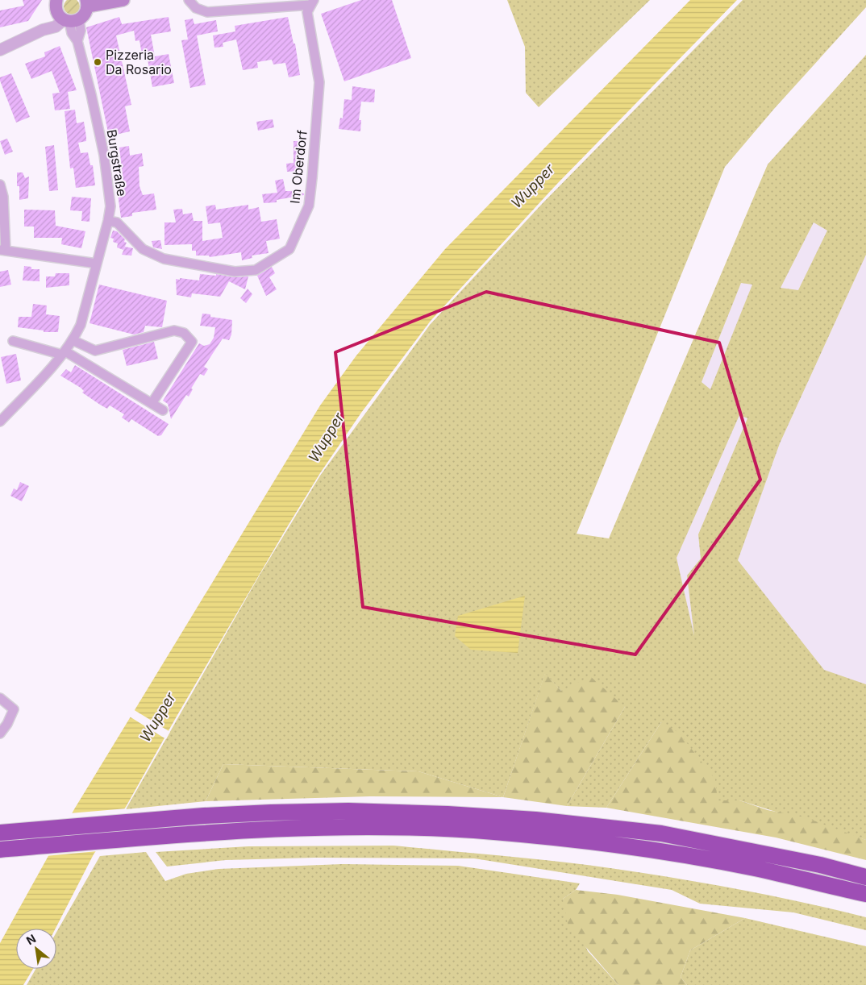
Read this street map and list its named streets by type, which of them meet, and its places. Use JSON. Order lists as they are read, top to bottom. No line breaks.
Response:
{"streets":{"street":["Burgstraße","Im Oberdorf"]},"crossings":[["Burgstraße","Im Oberdorf"]],"water":["Wupper"],"places":["Pizzeria Da Rosario"],"north":"top left"}
